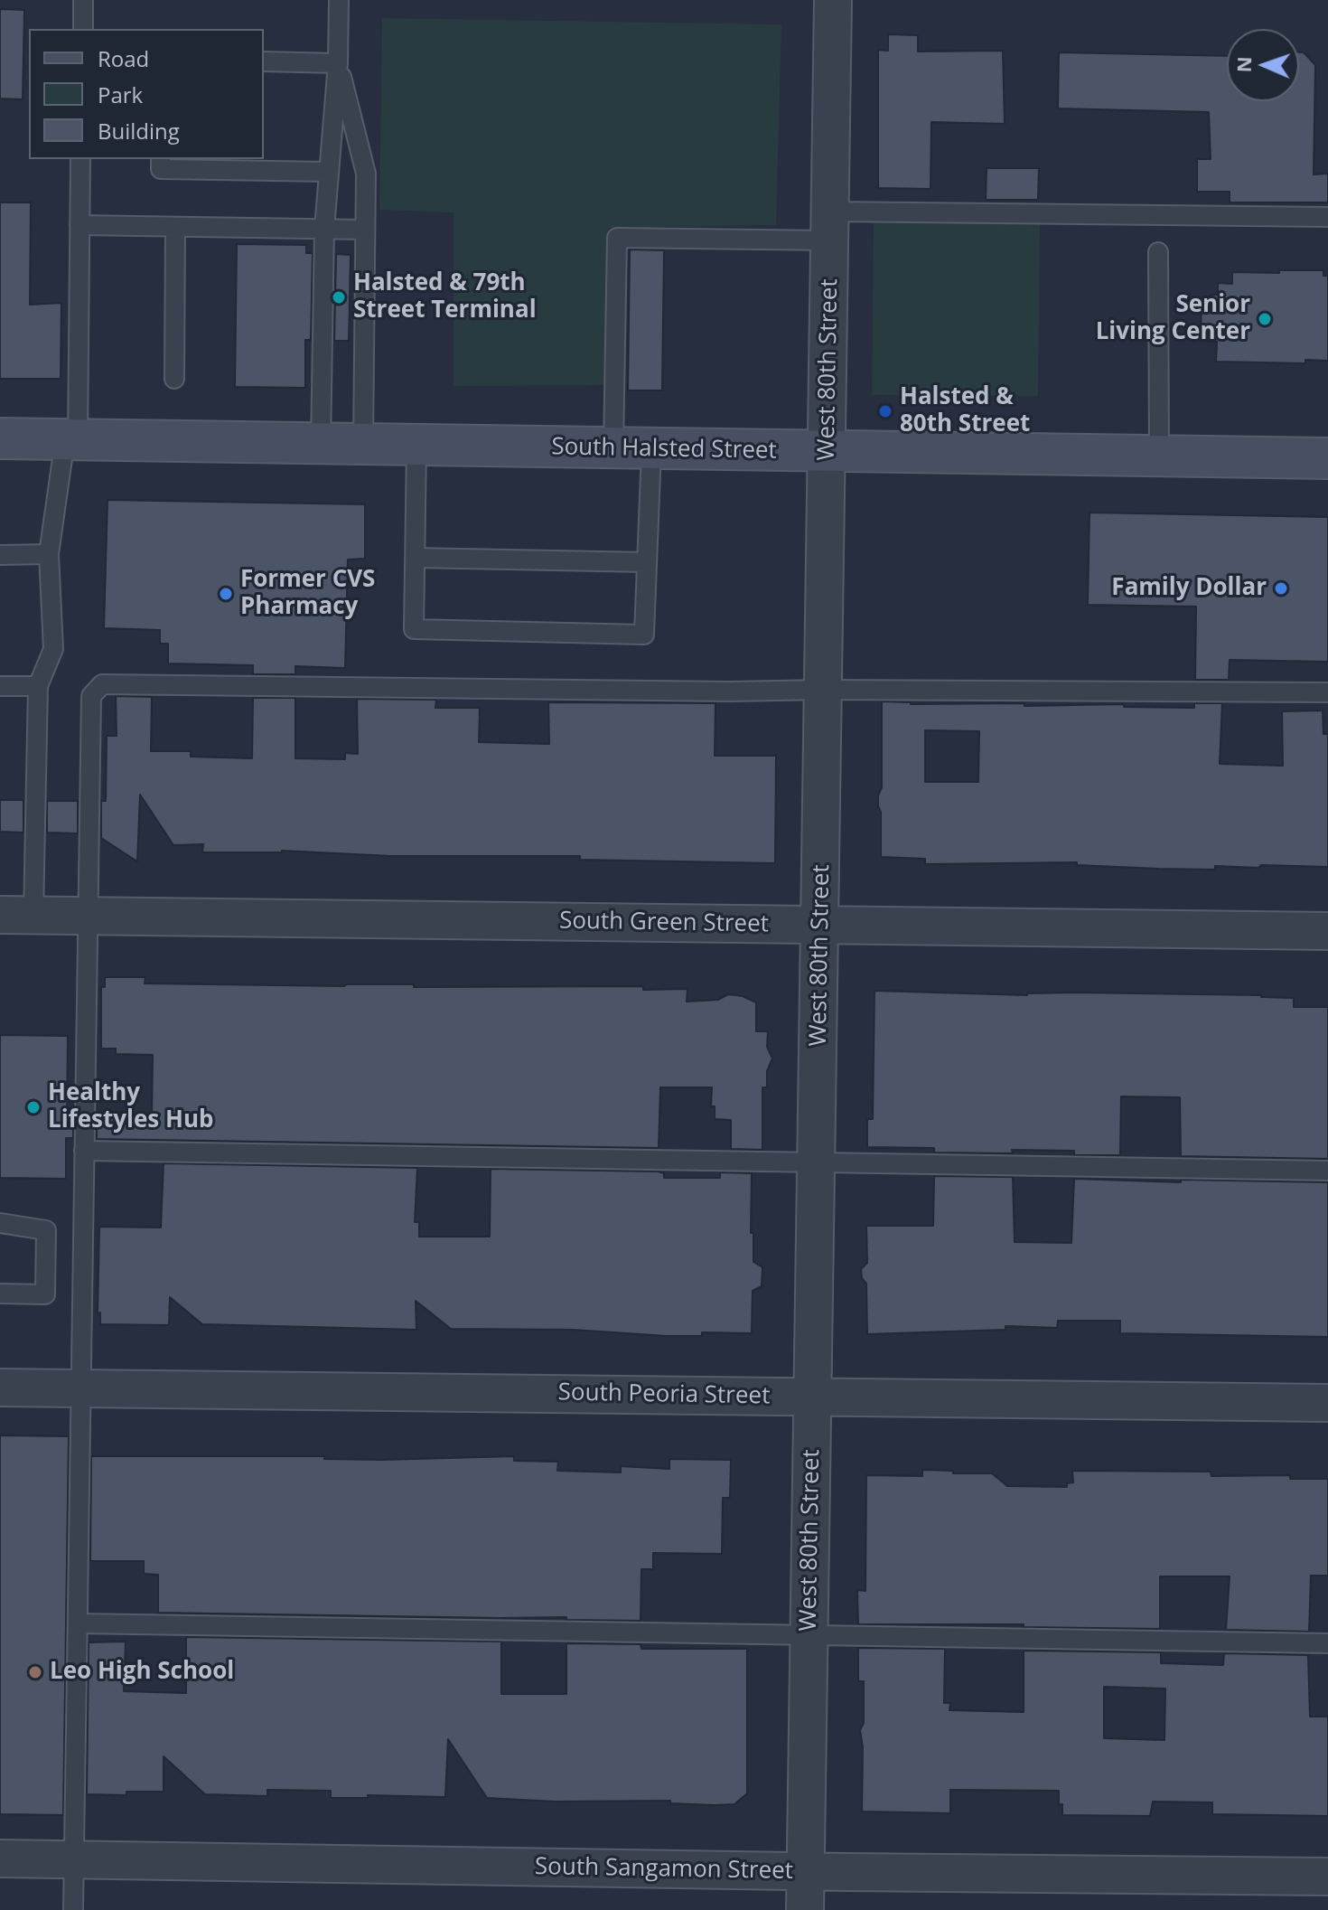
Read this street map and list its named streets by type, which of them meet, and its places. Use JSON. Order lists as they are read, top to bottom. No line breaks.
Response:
{"streets":{"main road":["South Halsted Street"],"street":["West 80th Street","South Green Street","South Peoria Street","South Sangamon Street"]},"crossings":[["West 80th Street","South Halsted Street"],["West 80th Street","South Green Street"],["West 80th Street","South Peoria Street"],["West 80th Street","South Sangamon Street"]],"places":["Halsted & 79th Street Terminal","Senior Living Center","Halsted & 80th Street","Family Dollar","Former CVS Pharmacy","Healthy Lifestyles Hub","Leo High School"],"legend":["Road","Park","Building"],"north":"left"}
